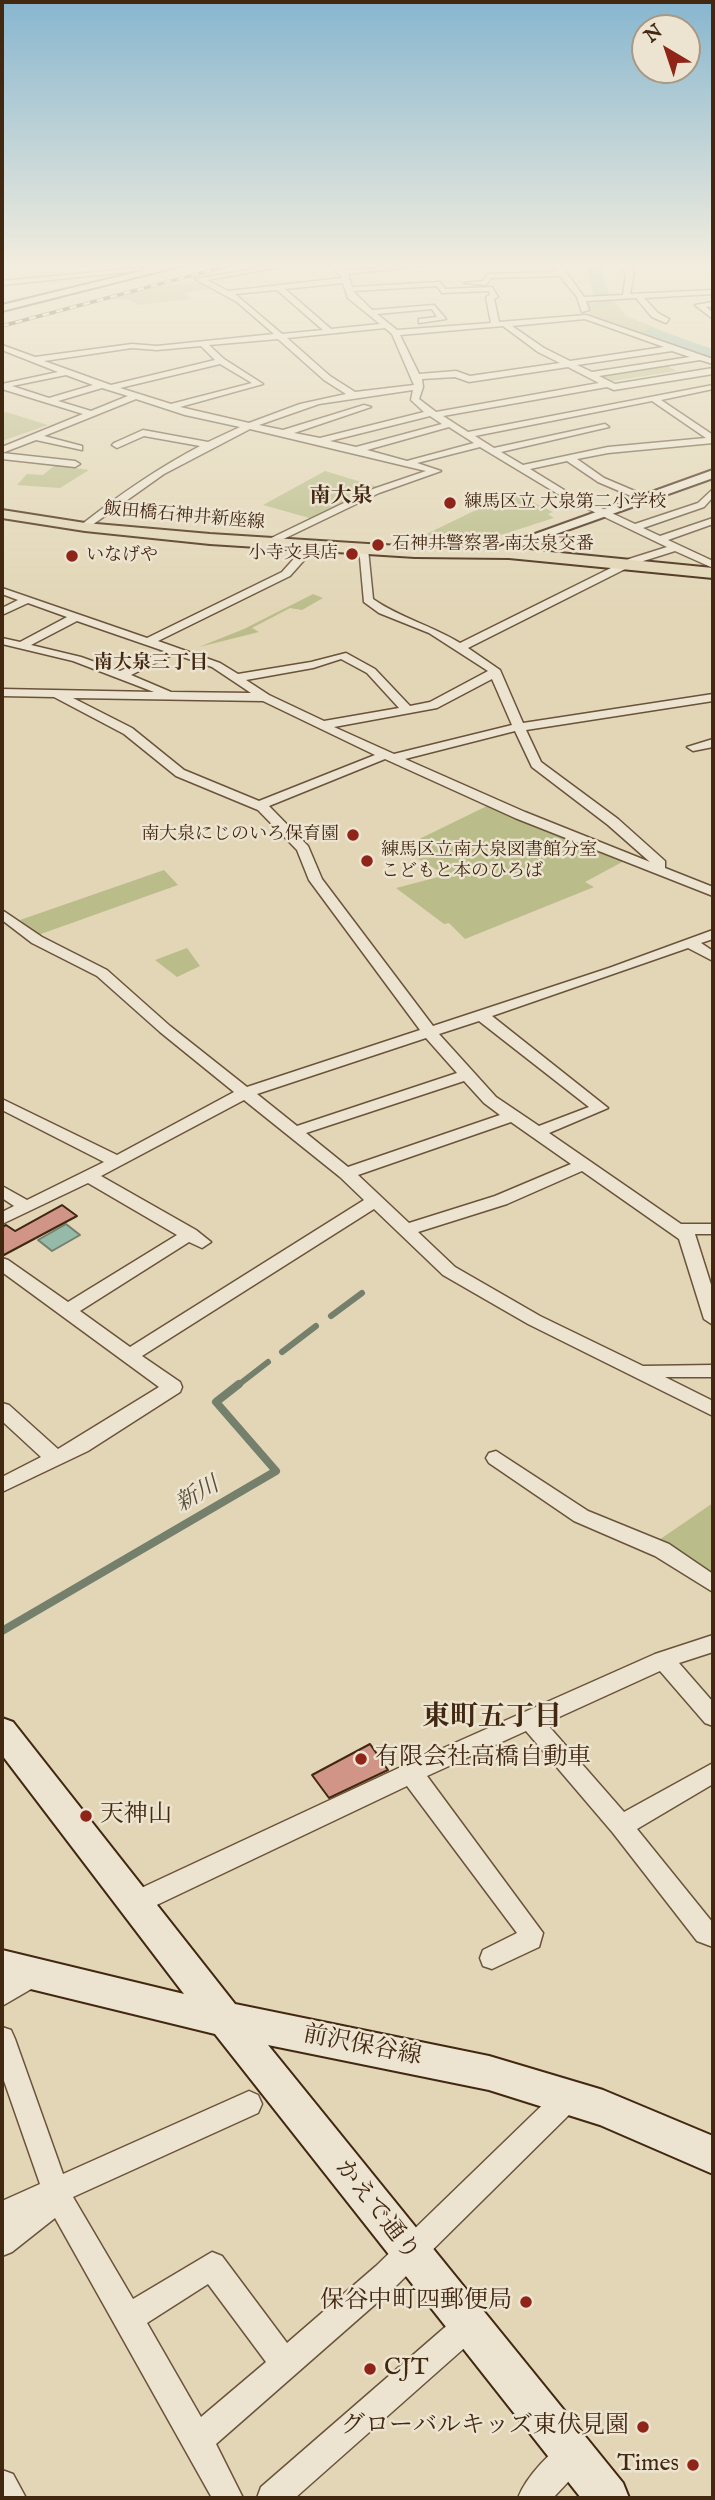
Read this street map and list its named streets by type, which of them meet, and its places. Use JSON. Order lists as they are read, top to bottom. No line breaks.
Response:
{"streets":{"main road":["飯田橋石神井新座線"],"street":["前沢保谷線","かえで通り"]},"crossings":[["前沢保谷線","かえで通り"]],"districts":["南大泉","南大泉三丁目","東町五丁目"],"water":["新川"],"places":["練馬区立 大泉第二小学校","石神井警察署 南大泉交番","小寺文具店","いなげや","南大泉にじのいろ保育園","練馬区立南大泉図書館分室 こどもと本のひろば","有限会社高橋自動車","天神山","保谷中町四郵便局","CJT","グローバルキッズ東伏見園","Times"],"north":"top left"}
